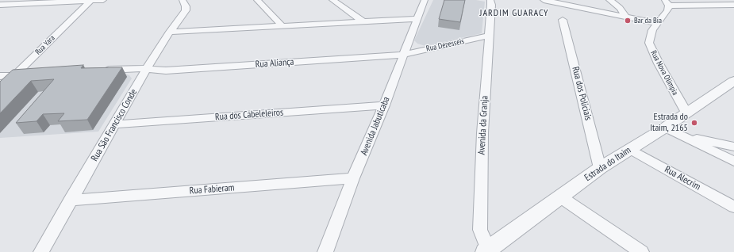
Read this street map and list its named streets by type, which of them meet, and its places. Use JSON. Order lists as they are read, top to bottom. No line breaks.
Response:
{"streets":{"street":["Rua Yara","Rua Dezesseis","Rua Aliança","Rua Nova Olímpia","Rua dos Policiais","Rua dos Cabeleleiros","Rua São Francisco Conde","Avenida da Granja","Avenida Jabuticaba","Estrada do Itaim","Rua Alecrim","Rua Fabieram"]},"crossings":[["Rua Dezesseis","Rua Aliança"],["Rua Dezesseis","Avenida da Granja"],["Rua Dezesseis","Avenida Jabuticaba"],["Rua Aliança","Rua São Francisco Conde"],["Rua Aliança","Avenida Jabuticaba"],["Rua Nova Olímpia","Estrada do Itaim"],["Rua dos Policiais","Estrada do Itaim"],["Rua dos Cabeleleiros","Rua São Francisco Conde"],["Rua dos Cabeleleiros","Avenida Jabuticaba"],["Rua São Francisco Conde","Rua Fabieram"],["Avenida da Granja","Estrada do Itaim"],["Avenida Jabuticaba","Rua Fabieram"],["Estrada do Itaim","Rua Alecrim"]],"districts":["JARDIM GUARACY"],"places":["Bar da Bia","Estrada do Itaim, 2165"]}
